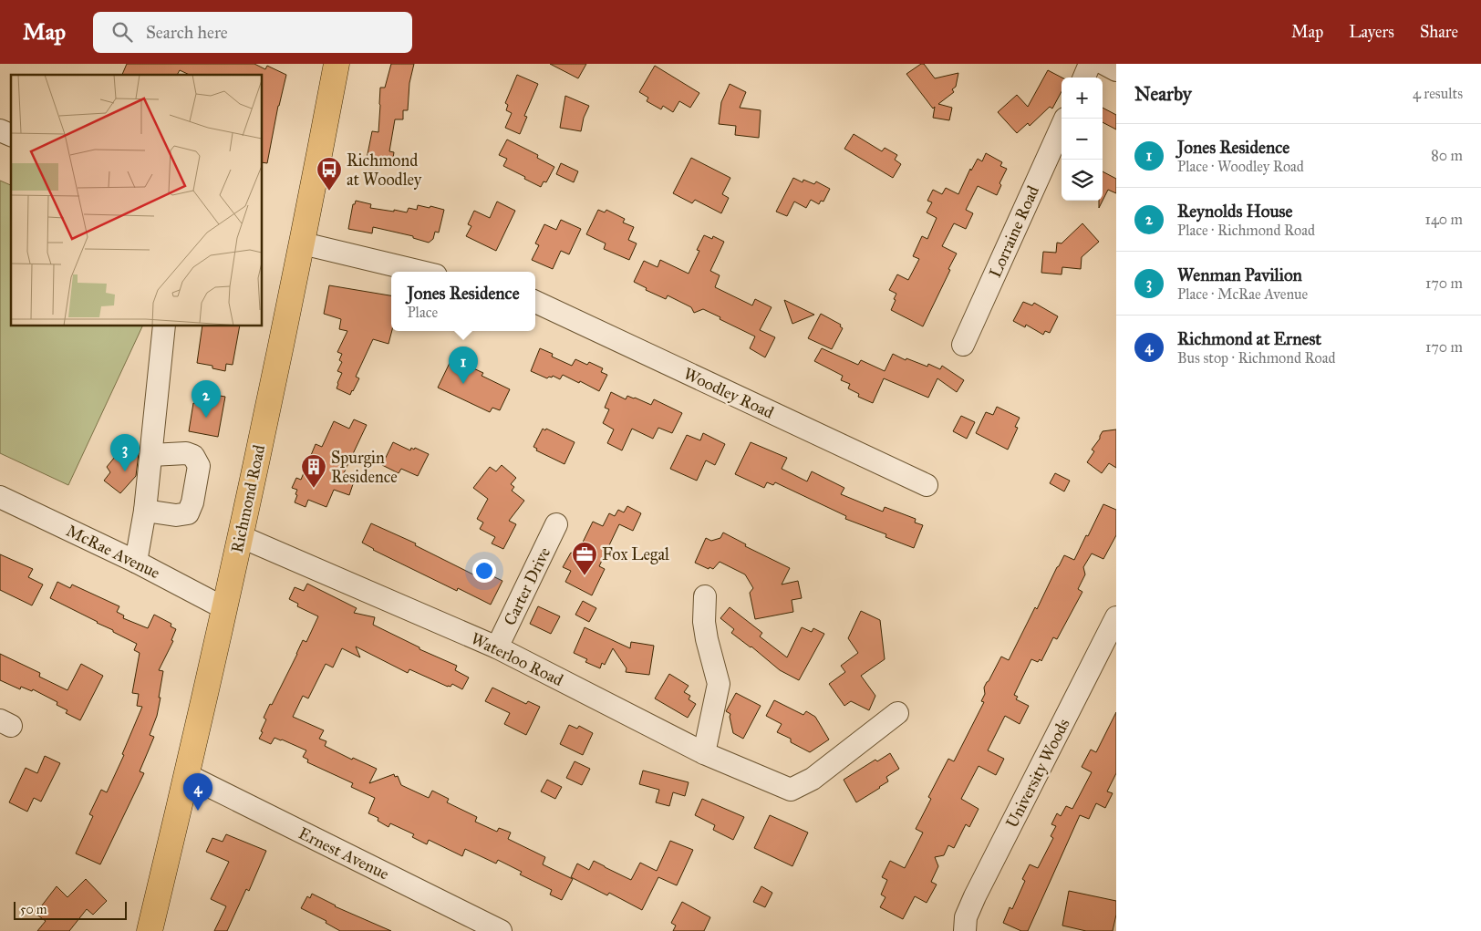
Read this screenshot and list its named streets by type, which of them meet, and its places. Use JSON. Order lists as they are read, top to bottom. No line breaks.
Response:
{"streets":{"main road":["Richmond Road"],"street":["Lorraine Road","Woodley Road","McRae Avenue","Carter Drive","Waterloo Road","University Woods","Ernest Avenue"]},"crossings":[["Richmond Road","McRae Avenue"],["Richmond Road","Waterloo Road"],["Richmond Road","Ernest Avenue"],["Carter Drive","Waterloo Road"]],"places":{"bus stop":["Richmond at Woodley"],"building":["Spurgin Residence"],"office":["Fox Legal"]},"scale_bar":"50 m","page":{"header":"Map","search":"Search here","nav":["Map","Layers","Share"],"heading":["Nearby","4 results"],"map_buttons":["+","−"],"list":[{"mark":"1","name":"Jones Residence","note":"Place · Woodley Road","value":"80 m"},{"mark":"2","name":"Reynolds House","note":"Place · Richmond Road","value":"140 m"},{"mark":"3","name":"Wenman Pavilion","note":"Place · McRae Avenue","value":"170 m"},{"mark":"4","name":"Richmond at Ernest","note":"Bus stop · Richmond Road","value":"170 m"}],"popup":["Jones Residence","Place"],"pins":["1","2","3","4"],"scale":"50 m"}}
